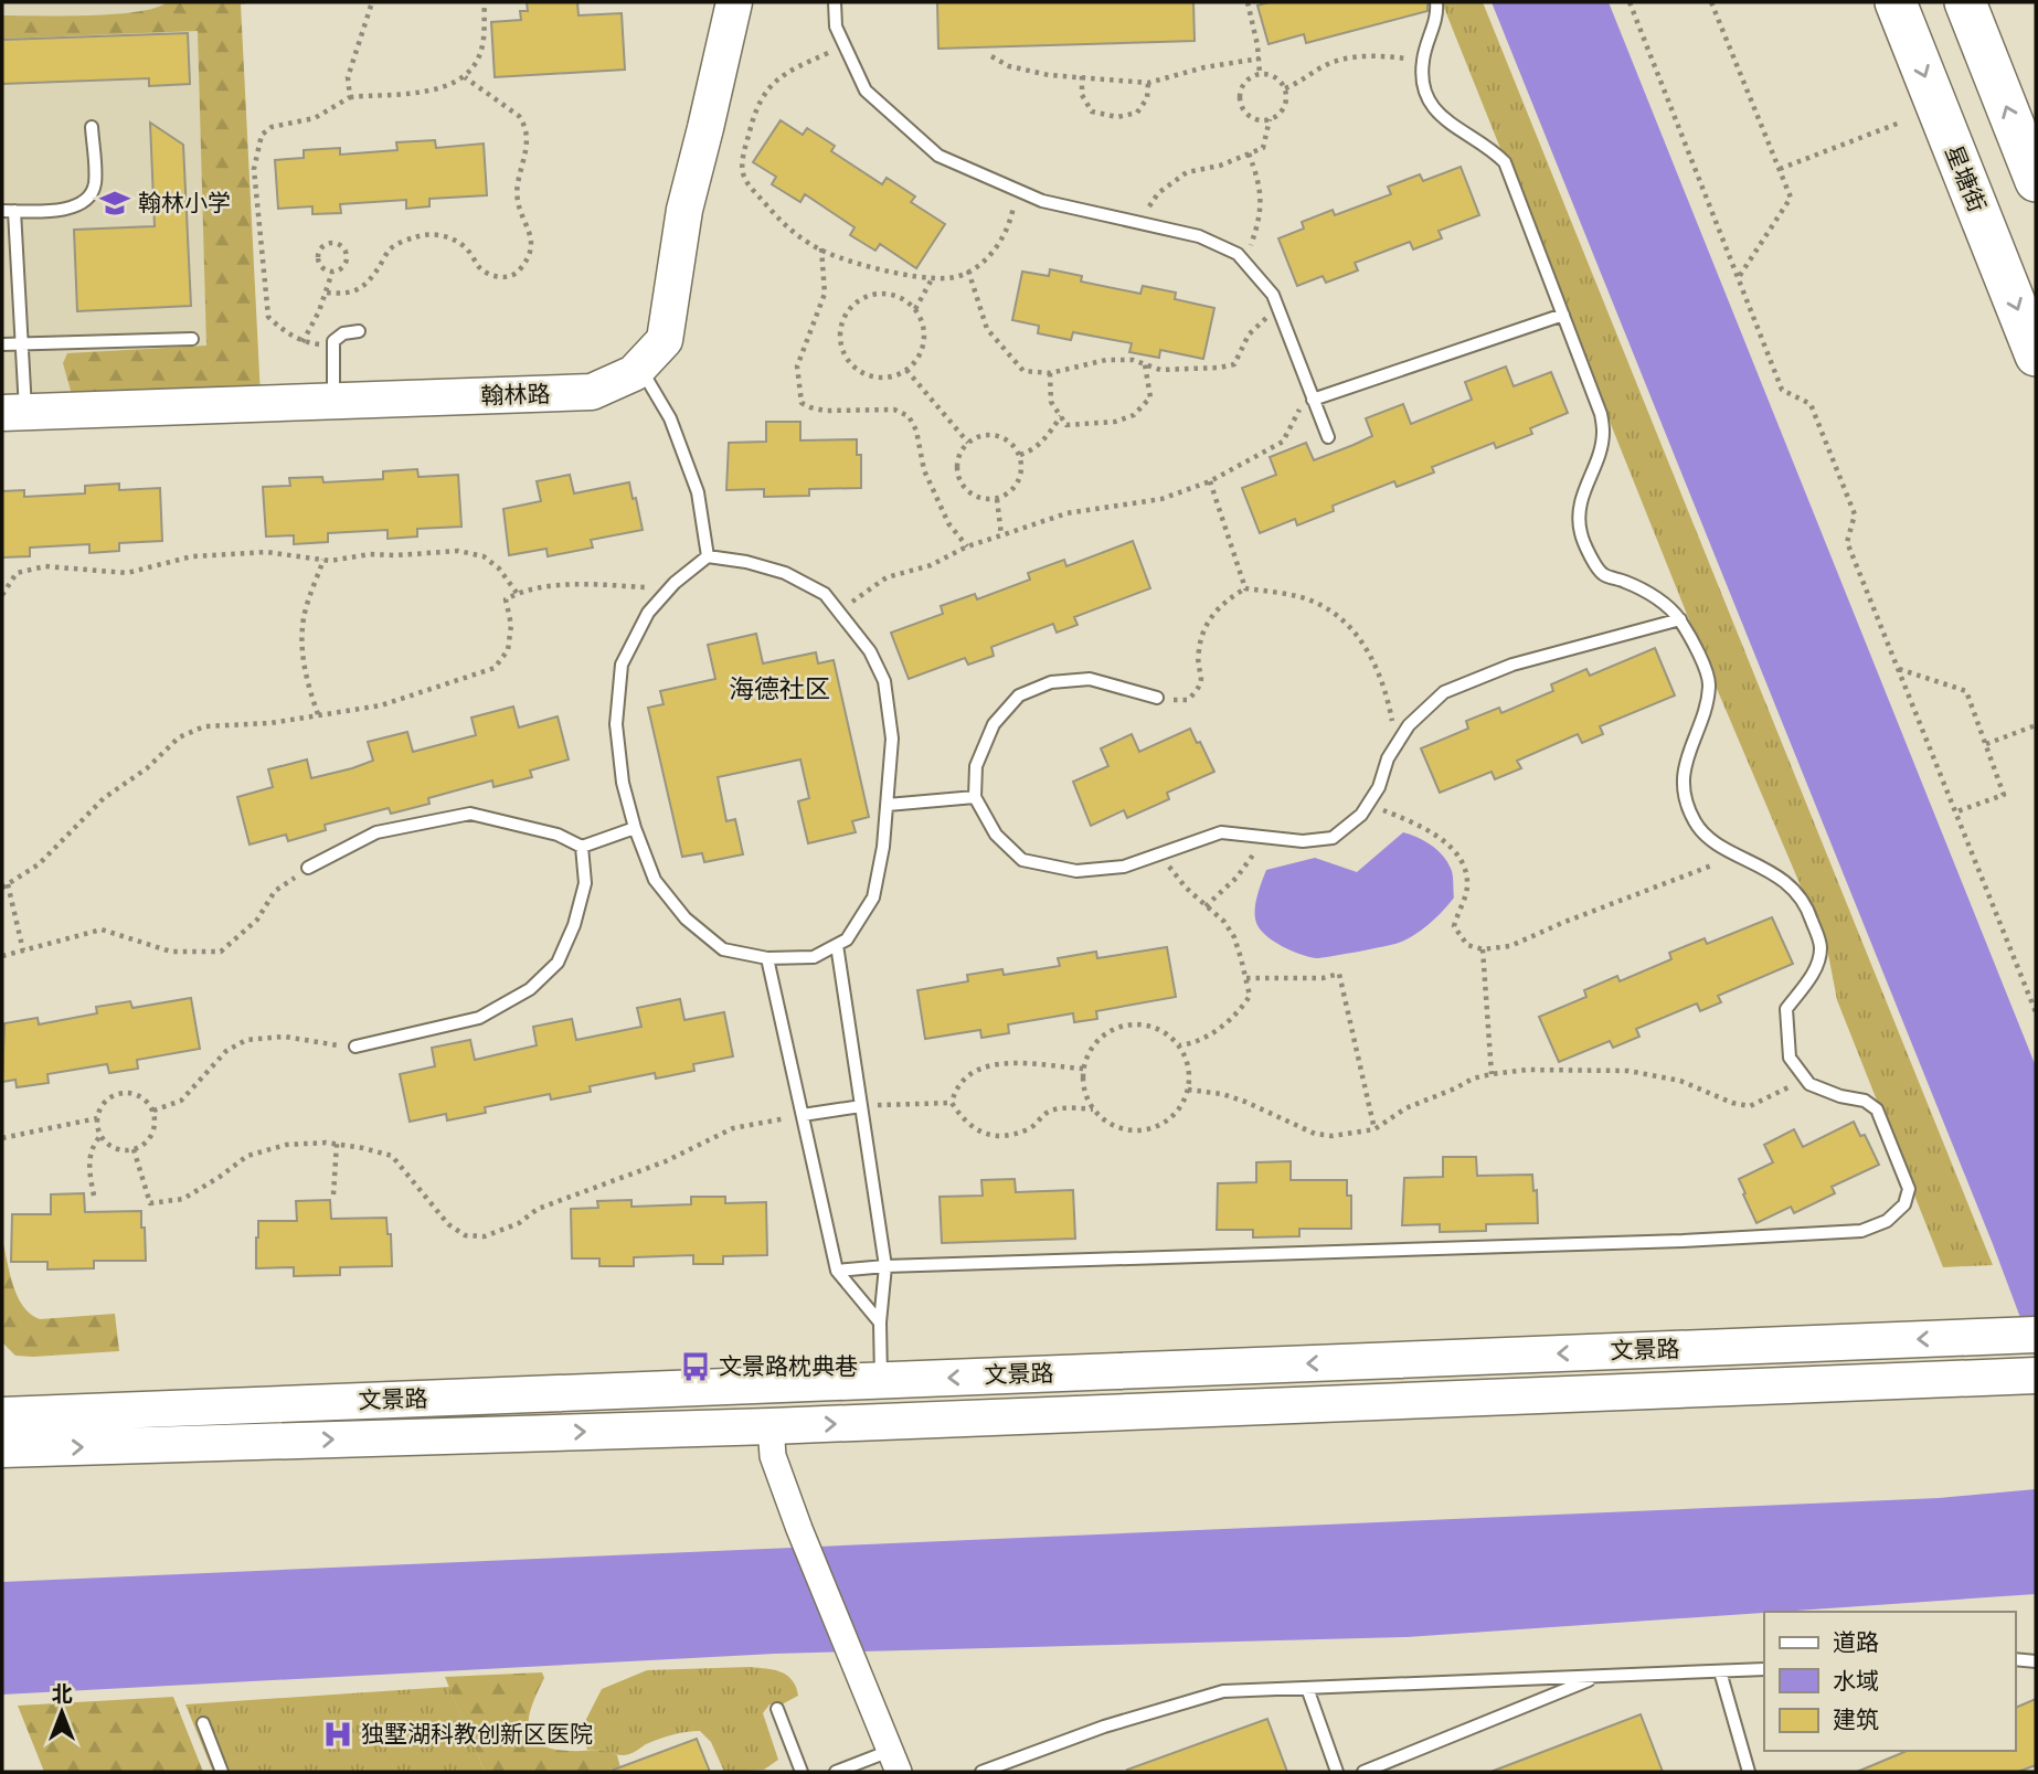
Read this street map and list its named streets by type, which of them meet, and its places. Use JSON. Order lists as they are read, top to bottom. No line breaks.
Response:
{"streets":{"main road":["星塘街","翰林路","文景路"]},"districts":["海德社区"],"places":{"school or university":["翰林小学"],"bus stop":["文景路枕典巷"],"hospital":["独墅湖科教创新区医院"]},"legend":["道路","水域","建筑"],"north":"top"}
